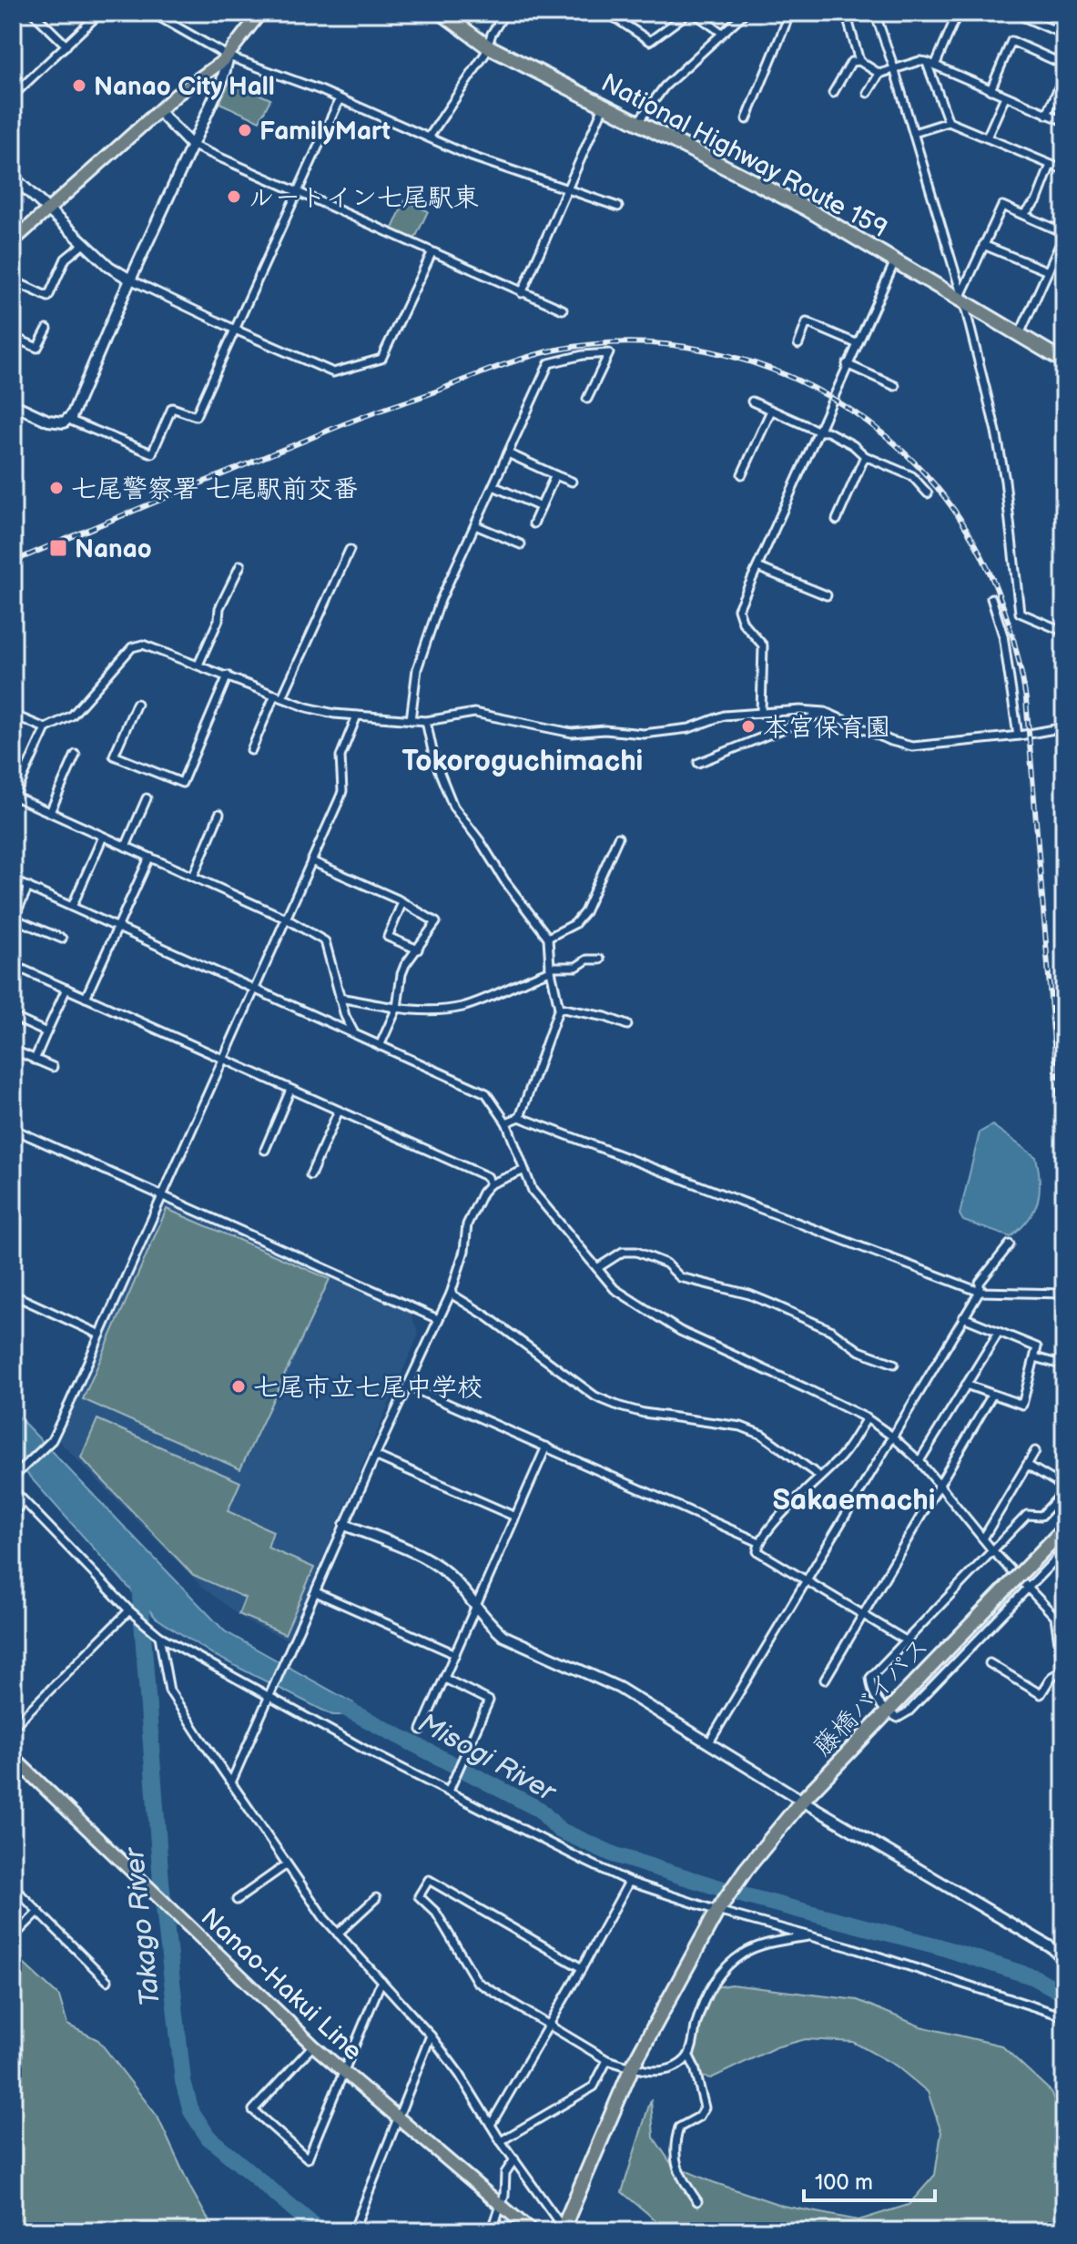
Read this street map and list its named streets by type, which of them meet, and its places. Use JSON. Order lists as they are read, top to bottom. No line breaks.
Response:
{"streets":{"highway":["National Highway Route 159","藤橋バイパス"],"main road":["Nanao-Hakui Line"]},"districts":["Tokoroguchimachi","Sakaemachi"],"water":["Misogi River","Takago River"],"places":{"other":["Nanao City Hall","FamilyMart","ルートイン七尾駅東","七尾警察署 七尾駅前交番","本宮保育園","七尾市立七尾中学校"],"transit":["Nanao"]},"scale_bar":"100 m"}
